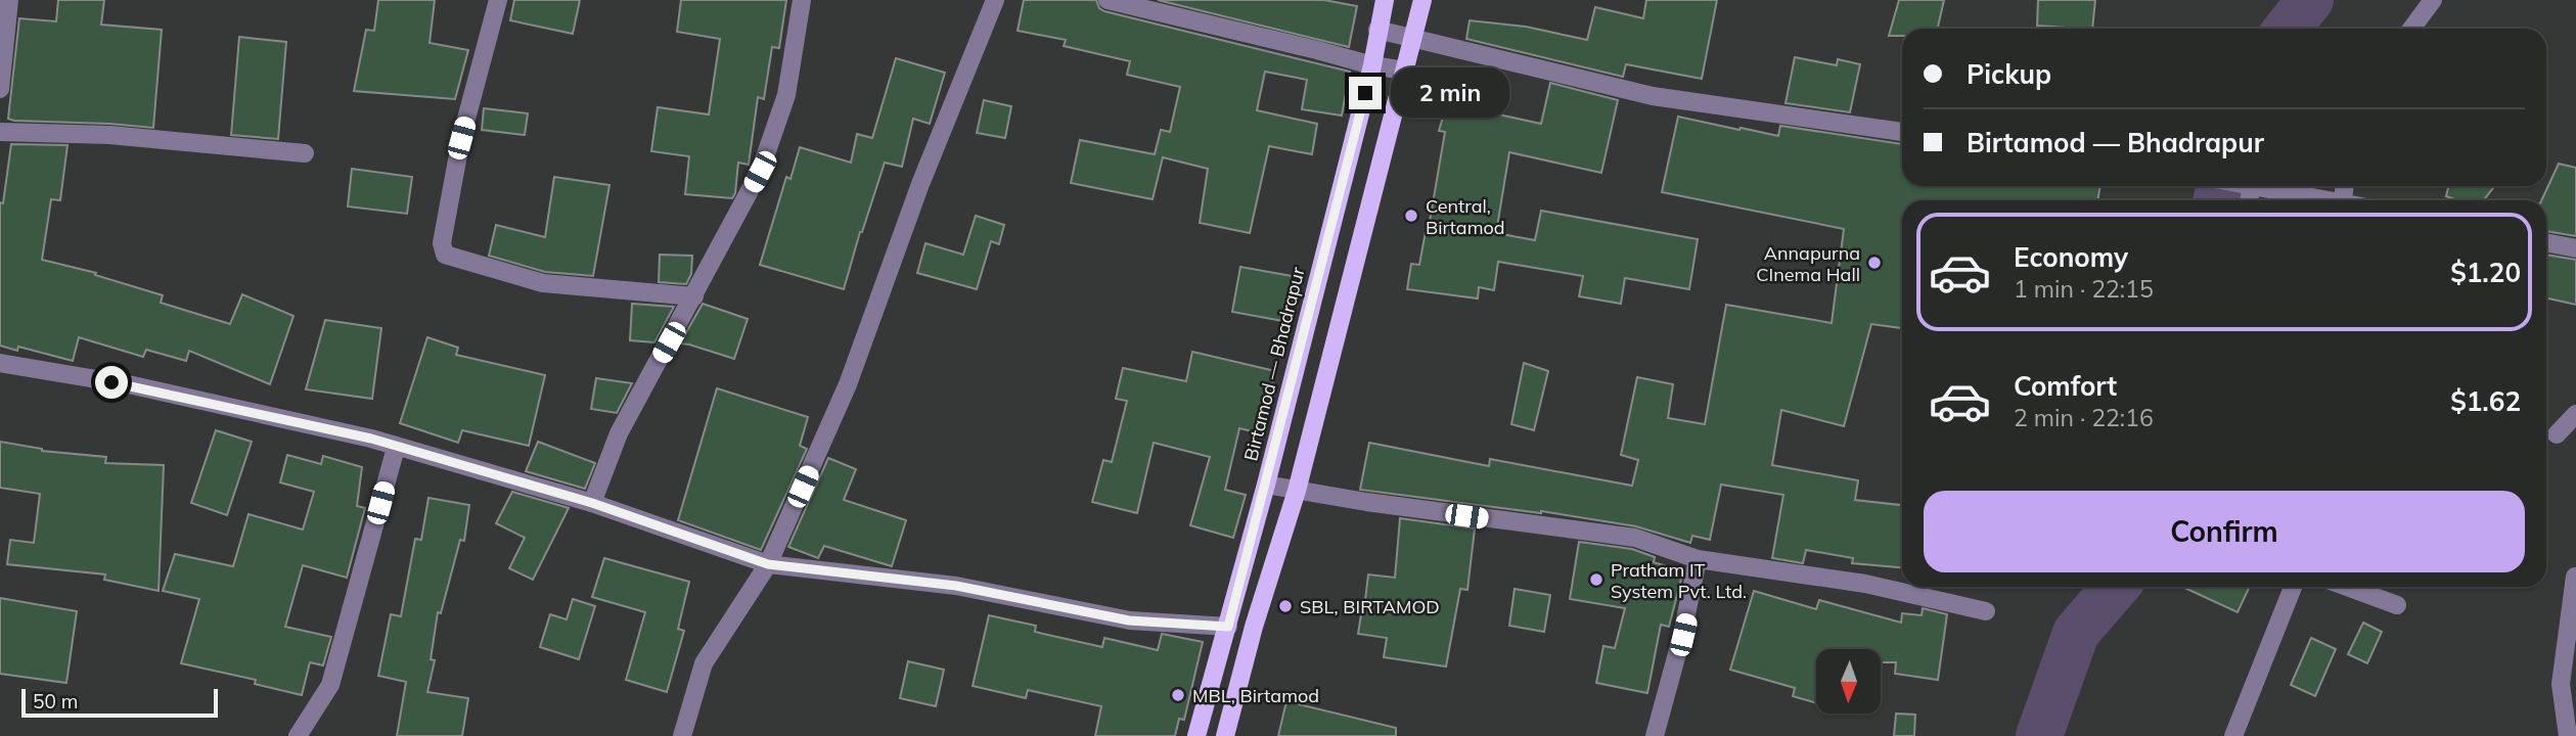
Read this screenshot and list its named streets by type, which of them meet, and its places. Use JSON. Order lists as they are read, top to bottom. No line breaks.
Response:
{"streets":{"main road":["Birtamod — Bhadrapur"]},"places":["Central, Birtamod","Annapurna CInema Hall","Pratham IT System Pvt. Ltd.","SBL, BIRTAMOD","MBL, Birtamod"],"scale_bar":"50 m","north":"bottom","page":{"banner":["Pickup","Birtamod — Bhadrapur"],"bubble":"2 min","list":[{"name":"Economy","note":"1 min · 22:15","value":"$1.20"},{"name":"Comfort","note":"2 min · 22:16","value":"$1.62"}],"buttons":"Confirm","scale":"50 m"}}
